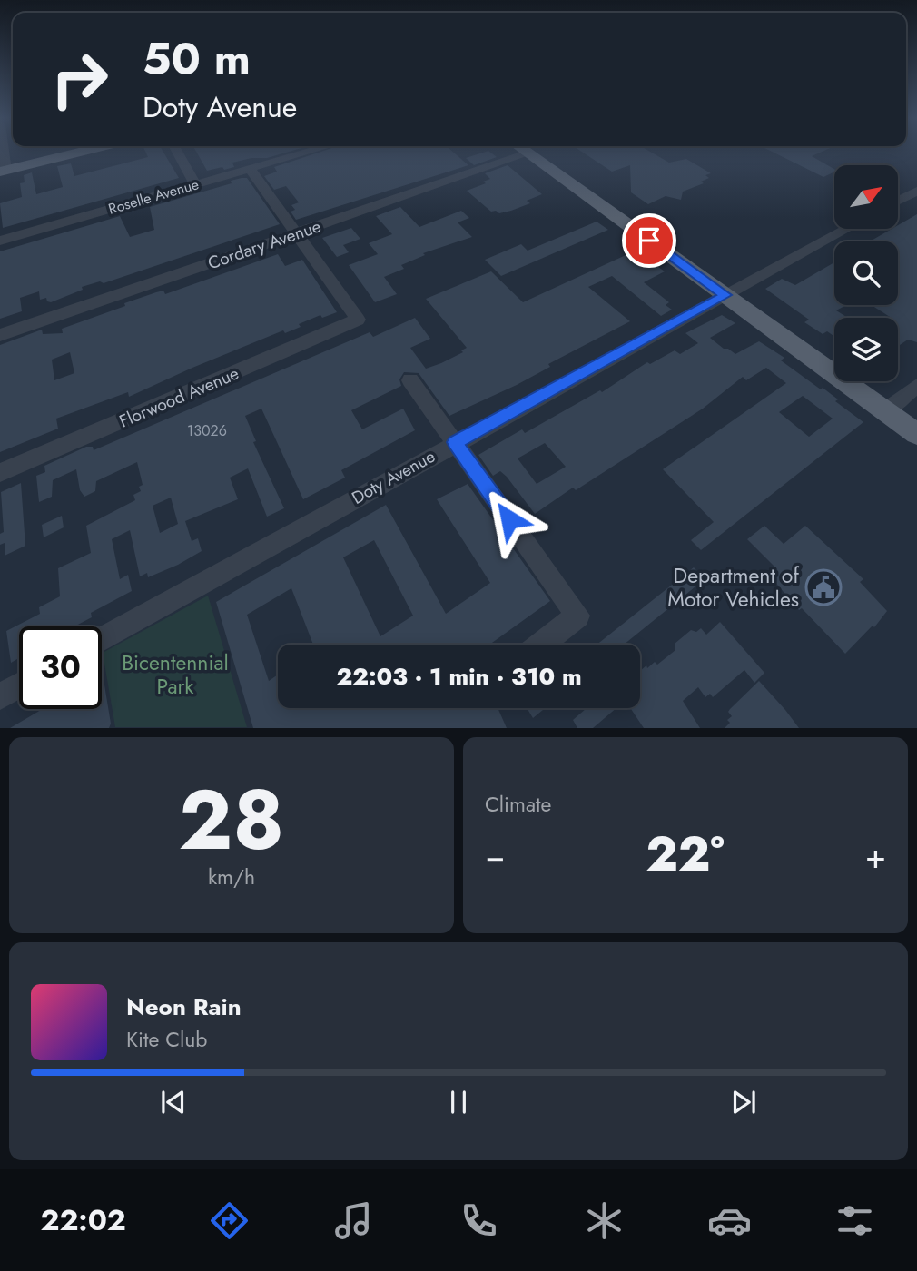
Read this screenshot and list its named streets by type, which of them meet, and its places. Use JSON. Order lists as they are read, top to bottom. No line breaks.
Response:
{"streets":{"street":["Roselle Avenue","Cordary Avenue","Florwood Avenue","Doty Avenue"]},"crossings":[["Cordary Avenue","Florwood Avenue"]],"parks":["Bicentennial Park"],"places":{"public building":["Department of Motor Vehicles"]},"house_numbers":["13026"],"north":"top right","page":{"turn":["50 m","Doty Avenue"],"limit":"30","trip":"22:03 · 1 min · 310 m","tile":[["28","km/h"],"Climate"],"heat":["−","22°","+"],"song":["Neon Rain","Kite Club"],"tabs":"22:02"}}
